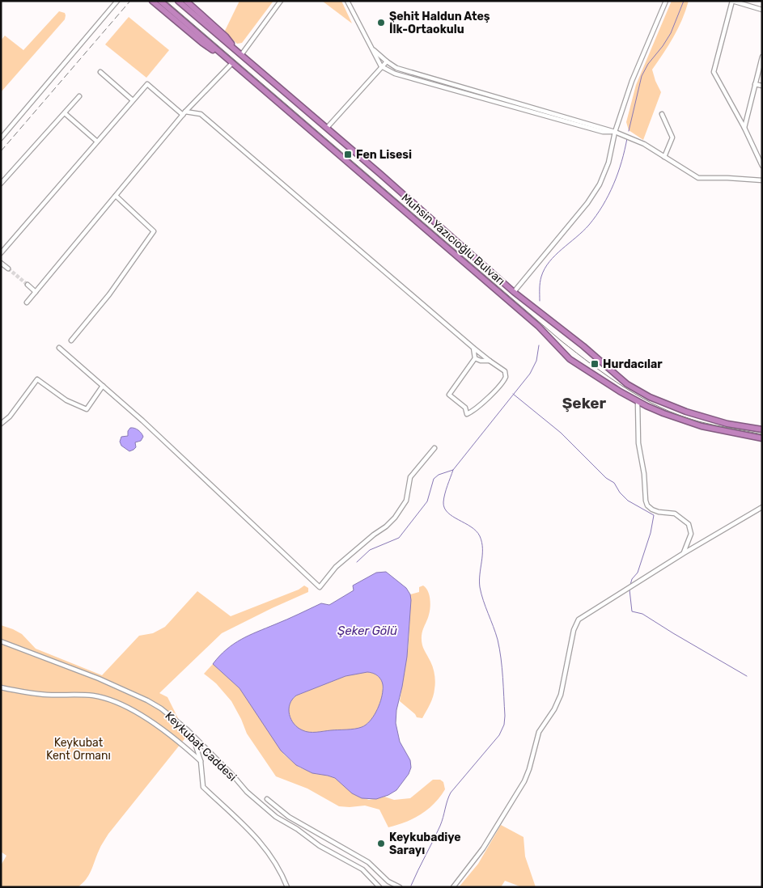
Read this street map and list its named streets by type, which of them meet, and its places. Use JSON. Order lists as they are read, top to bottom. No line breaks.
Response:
{"streets":{"highway":["Muhsin Yazıcıoğlu Bulvarı"],"street":["Keykubat Caddesi"]},"districts":["Şeker"],"water":["Şeker Gölü"],"parks":["Keykubat Kent Ormanı"],"places":{"other":["Şehit Haldun Ateş İlk-Ortaokulu","Keykubadiye Sarayı"],"transit":["Fen Lisesi","Hurdacılar"]}}
